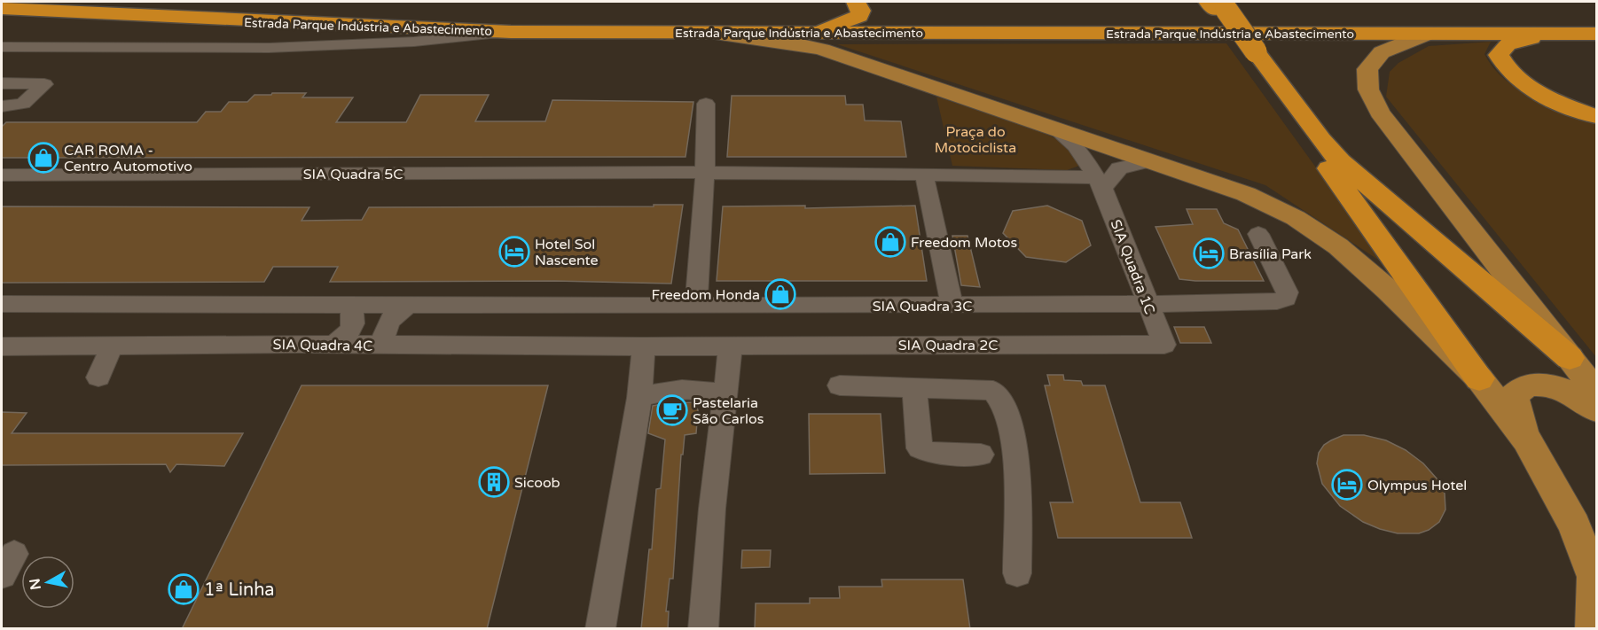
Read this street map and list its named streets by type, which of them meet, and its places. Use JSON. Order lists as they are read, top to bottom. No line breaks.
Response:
{"streets":{"highway":["Estrada Parque Indústria e Abastecimento"],"street":["SIA Quadra 5C","SIA Quadra 1C","SIA Quadra 3C","SIA Quadra 4C","SIA Quadra 2C"]},"crossings":[["SIA Quadra 1C","SIA Quadra 3C"],["SIA Quadra 1C","SIA Quadra 2C"],["SIA Quadra 4C","SIA Quadra 2C"]],"parks":["Praça do Motociclista"],"places":{"shop":["CAR ROMA - Centro Automotivo","Freedom Motos","Freedom Honda","1ª Linha"],"hotel":["Hotel Sol Nascente","Brasília Park","Olympus Hotel"],"cafe":["Pastelaria São Carlos"],"building":["Sicoob"]},"north":"left"}
